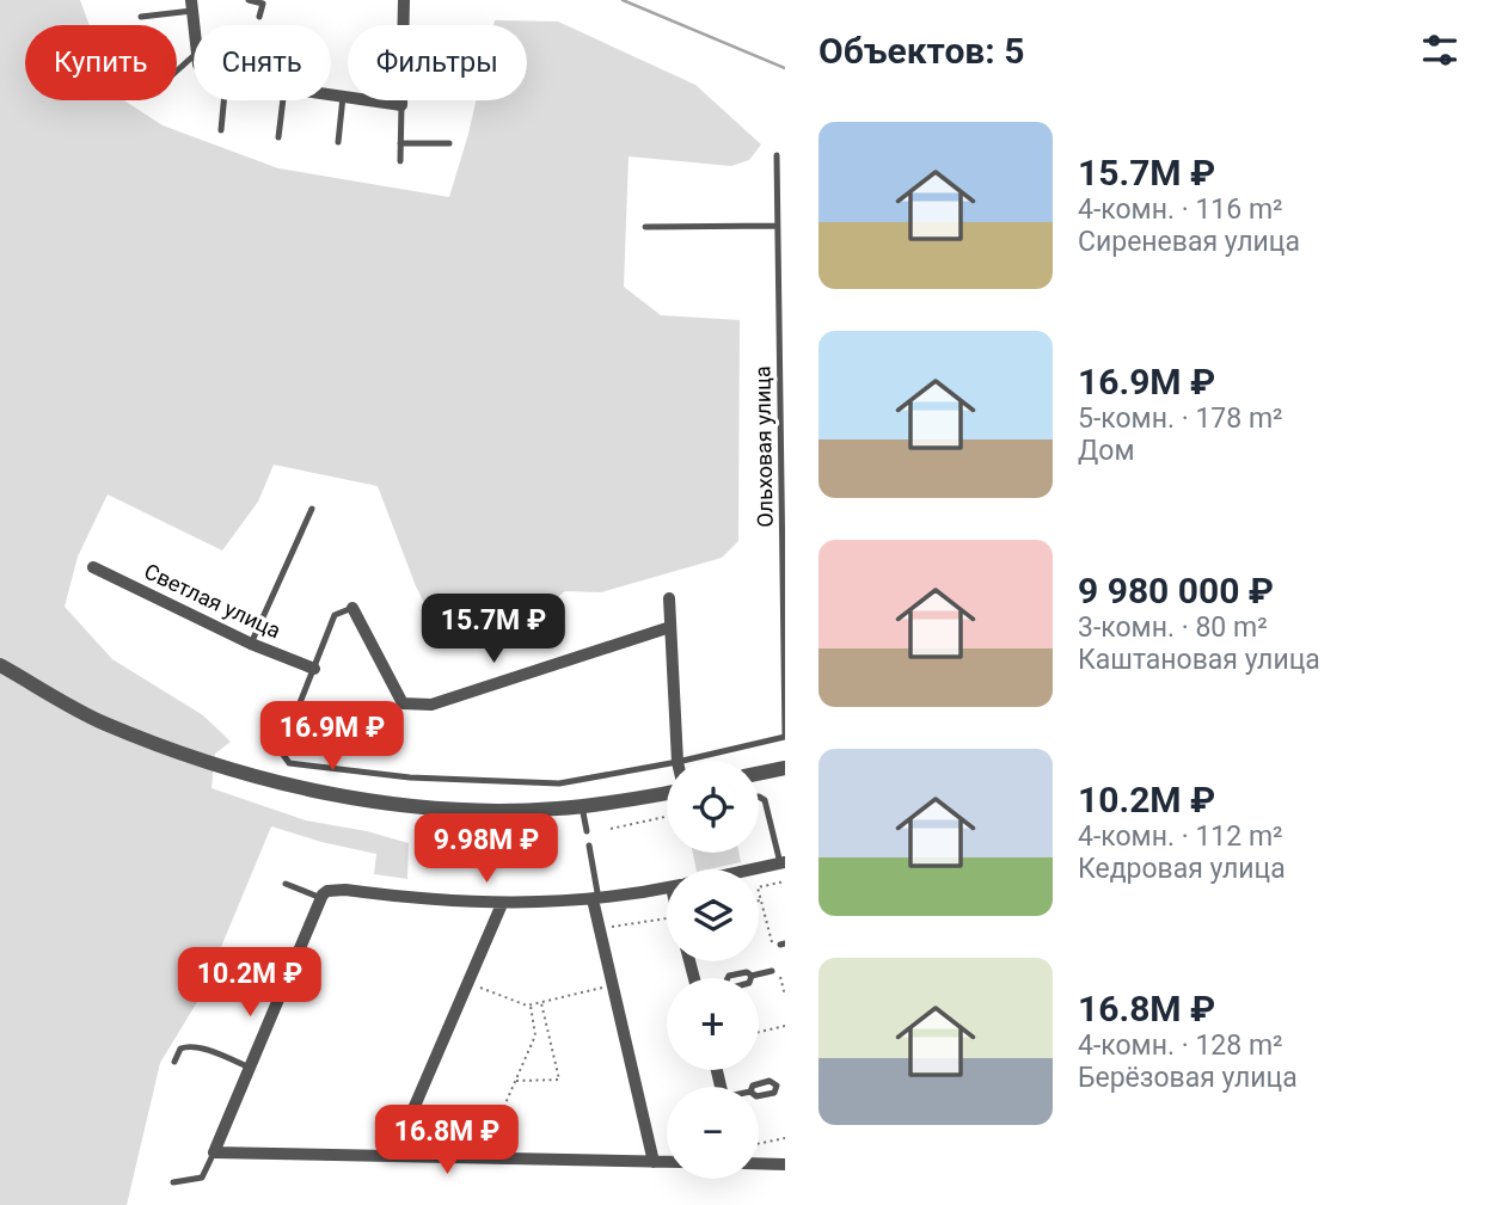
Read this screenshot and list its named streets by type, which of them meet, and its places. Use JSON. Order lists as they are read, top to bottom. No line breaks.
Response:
{"streets":{"street":["Светлая улица"],"lane":["Ольховая улица"]},"page":{"heading":"Объектов: 5","chip":["Купить","Снять","Фильтры"],"list":[{"name":"15.7M ₽","note":"4-комн. · 116 m² · Сиреневая улица"},{"name":"16.9M ₽","note":"5-комн. · 178 m² · Дом"},{"name":"9 980 000 ₽","note":"3-комн. · 80 m² · Каштановая улица"},{"name":"10.2M ₽","note":"4-комн. · 112 m² · Кедровая улица"},{"name":"16.8M ₽","note":"4-комн. · 128 m² · Берёзовая улица"}],"price":["15.7M ₽","16.9M ₽","9.98M ₽","10.2M ₽","16.8M ₽"],"map_buttons":["+","−"]}}
